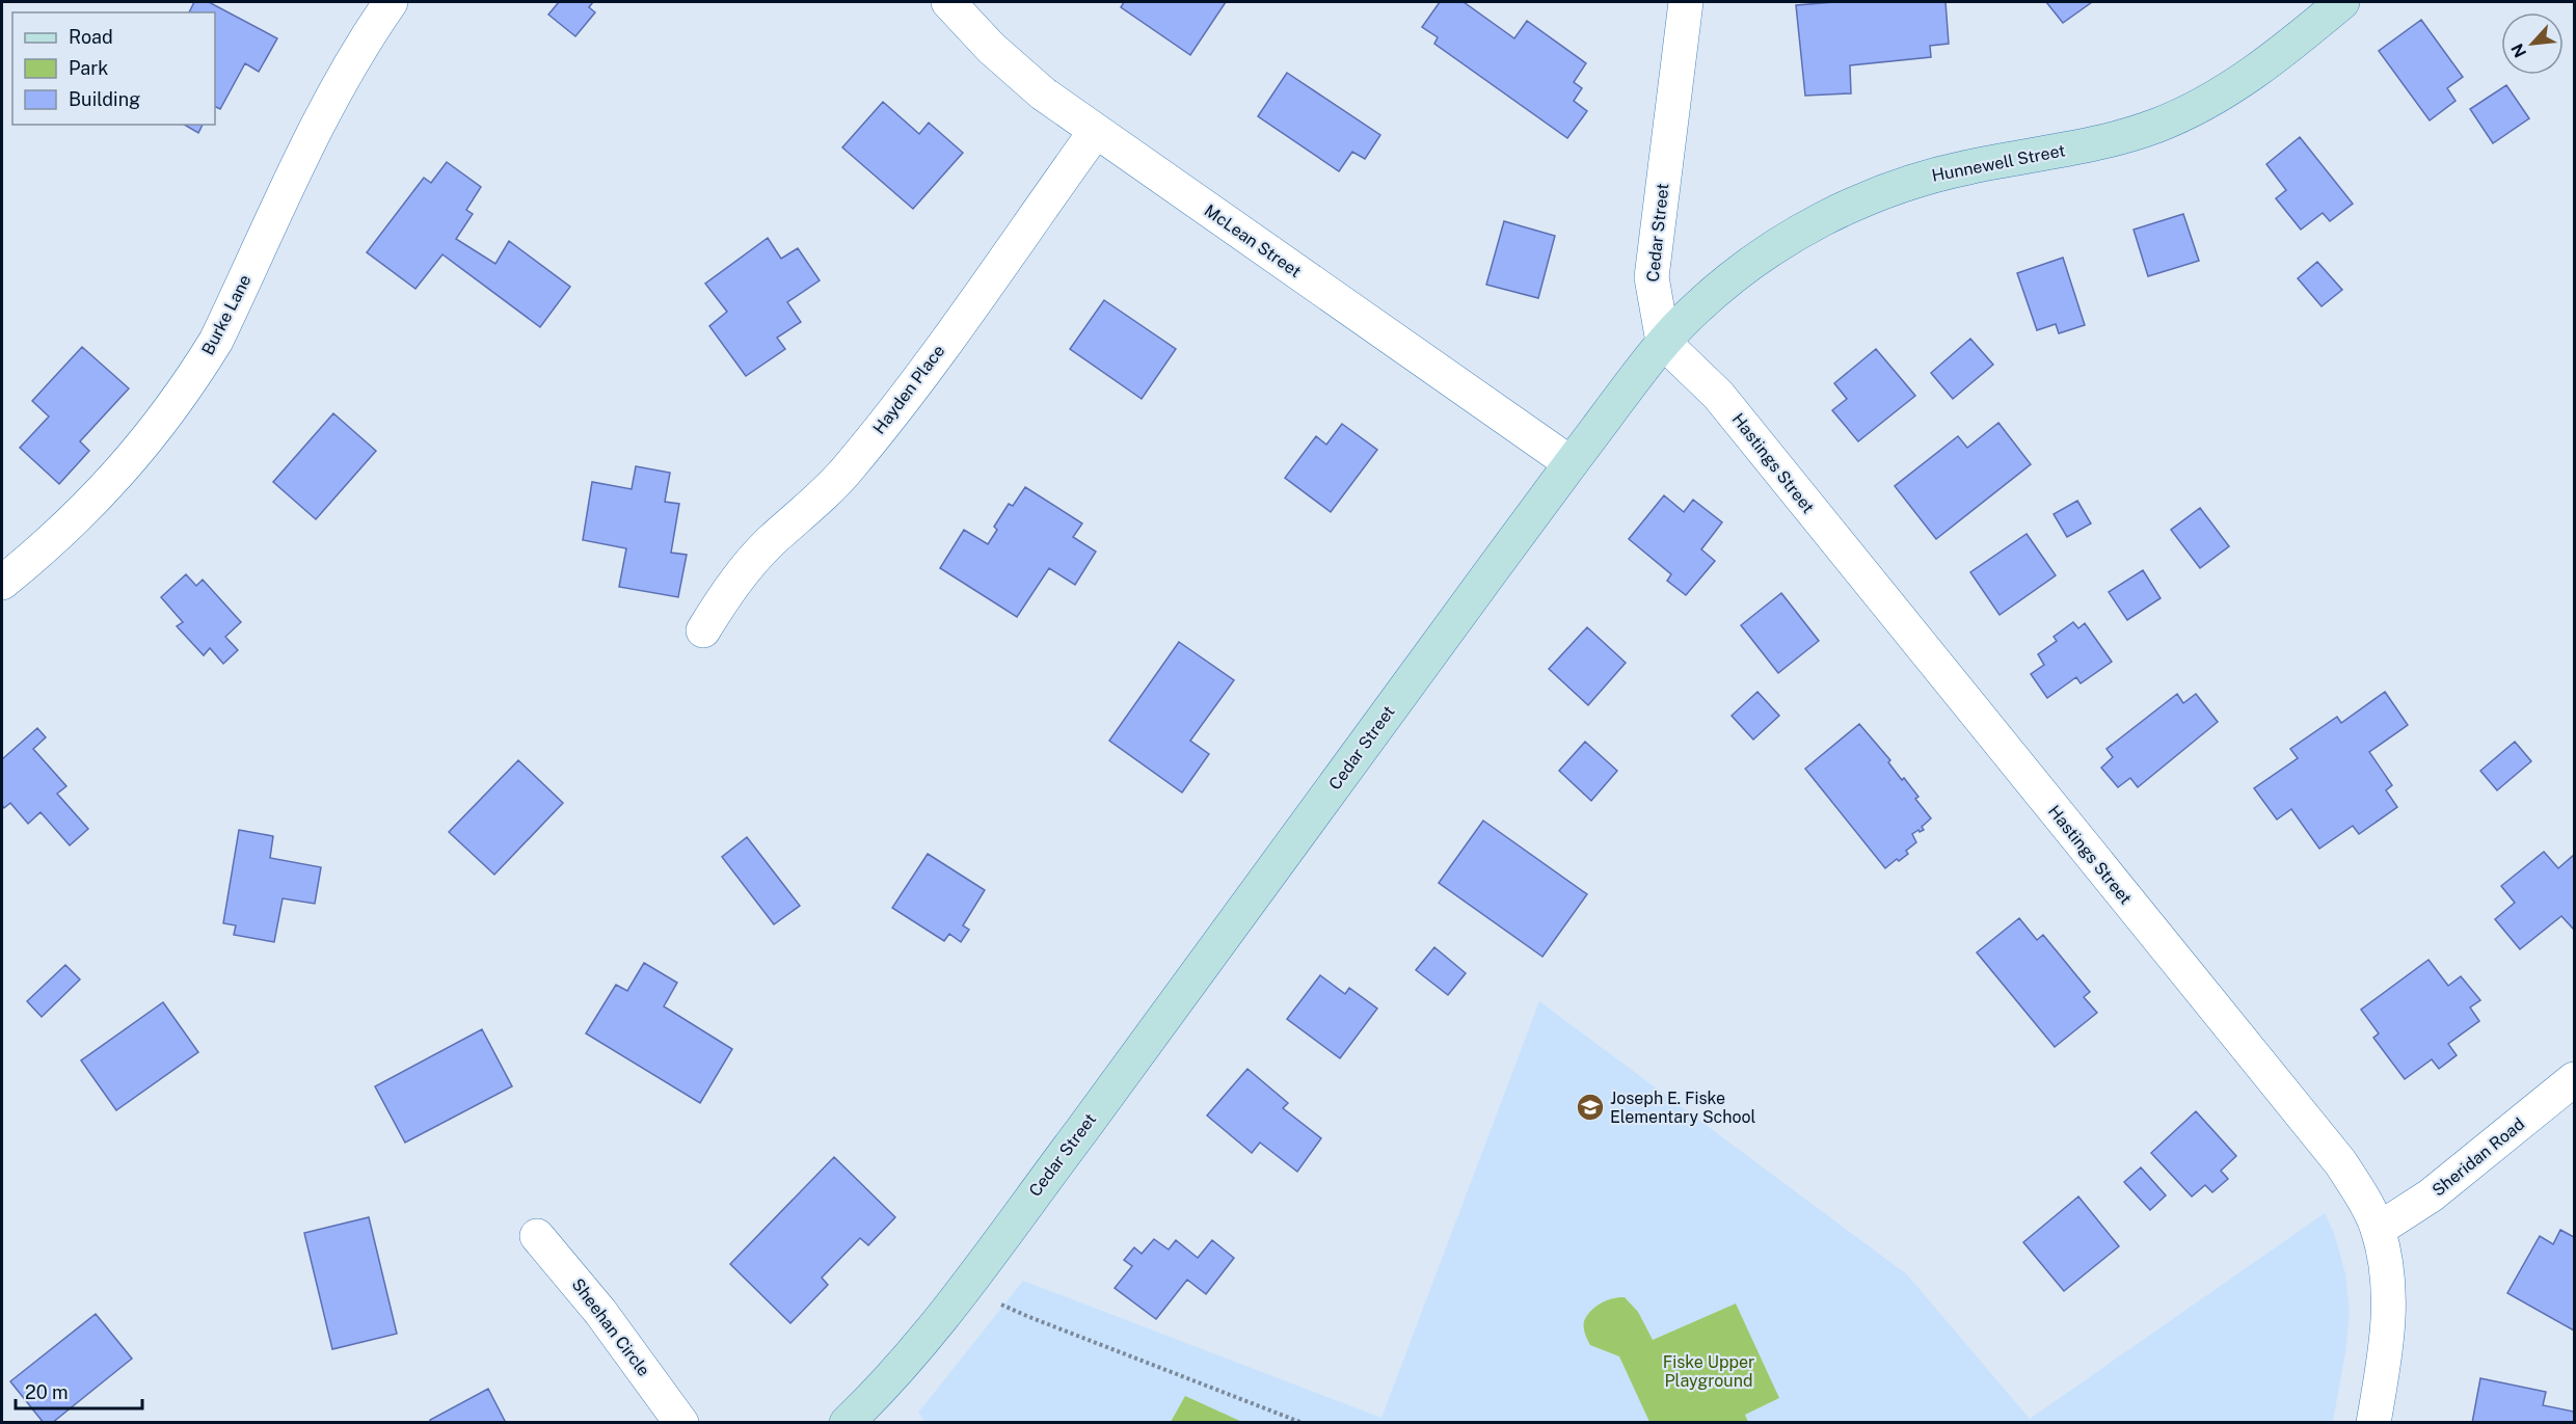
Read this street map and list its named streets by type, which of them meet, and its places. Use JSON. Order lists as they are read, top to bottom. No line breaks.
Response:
{"streets":{"main road":["Hunnewell Street","Cedar Street"],"street":["McLean Street","Burke Lane","Hayden Place","Hastings Street","Sheridan Road","Sheehan Circle"]},"crossings":[["Hunnewell Street","Cedar Street"],["Hunnewell Street","Hastings Street"],["Cedar Street","McLean Street"],["Cedar Street","Hastings Street"],["McLean Street","Hayden Place"],["Hastings Street","Sheridan Road"]],"parks":["Fiske Upper Playground"],"places":{"school or university":["Joseph E. Fiske Elementary School"]},"legend":["Road","Park","Building"],"scale_bar":"20 m","north":"bottom left"}
